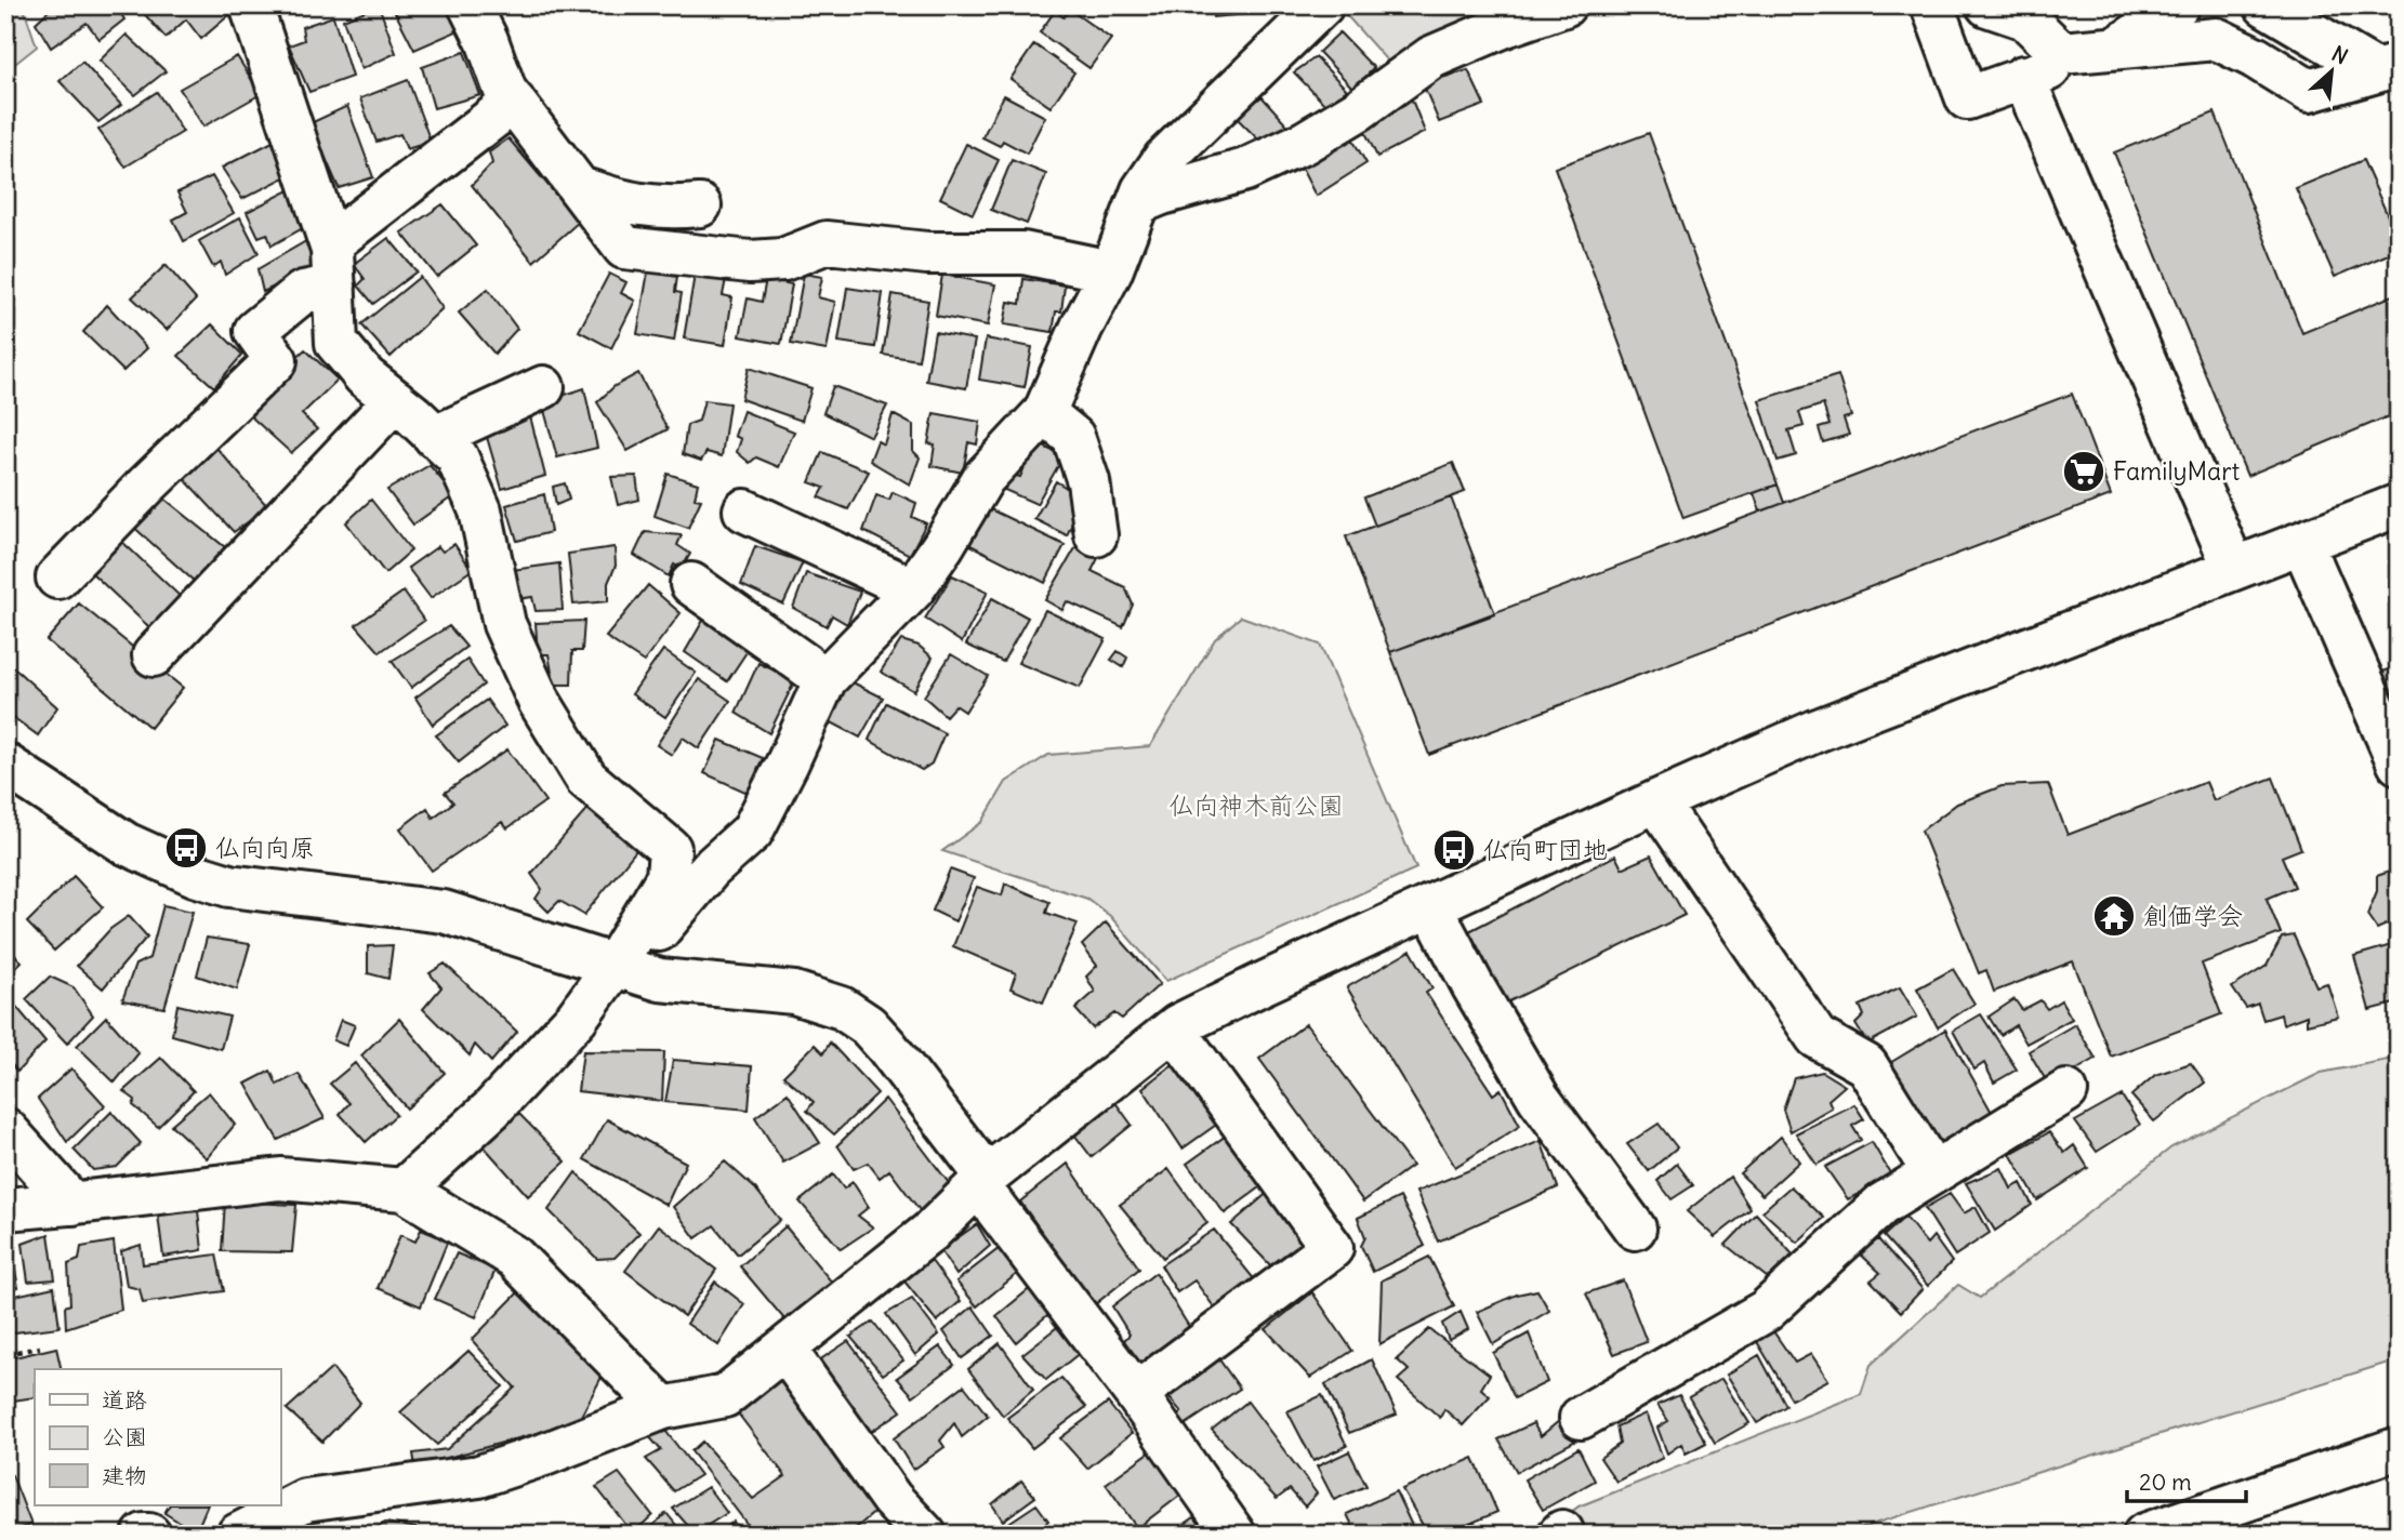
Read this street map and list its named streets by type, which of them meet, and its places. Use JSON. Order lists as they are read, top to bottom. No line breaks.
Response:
{"parks":["仏向神木前公園"],"places":{"supermarket":["FamilyMart"],"bus stop":["仏向向原","仏向町団地"],"temple":["創価学会"]},"legend":["道路","公園","建物"],"scale_bar":"20 m","north":"top right"}
